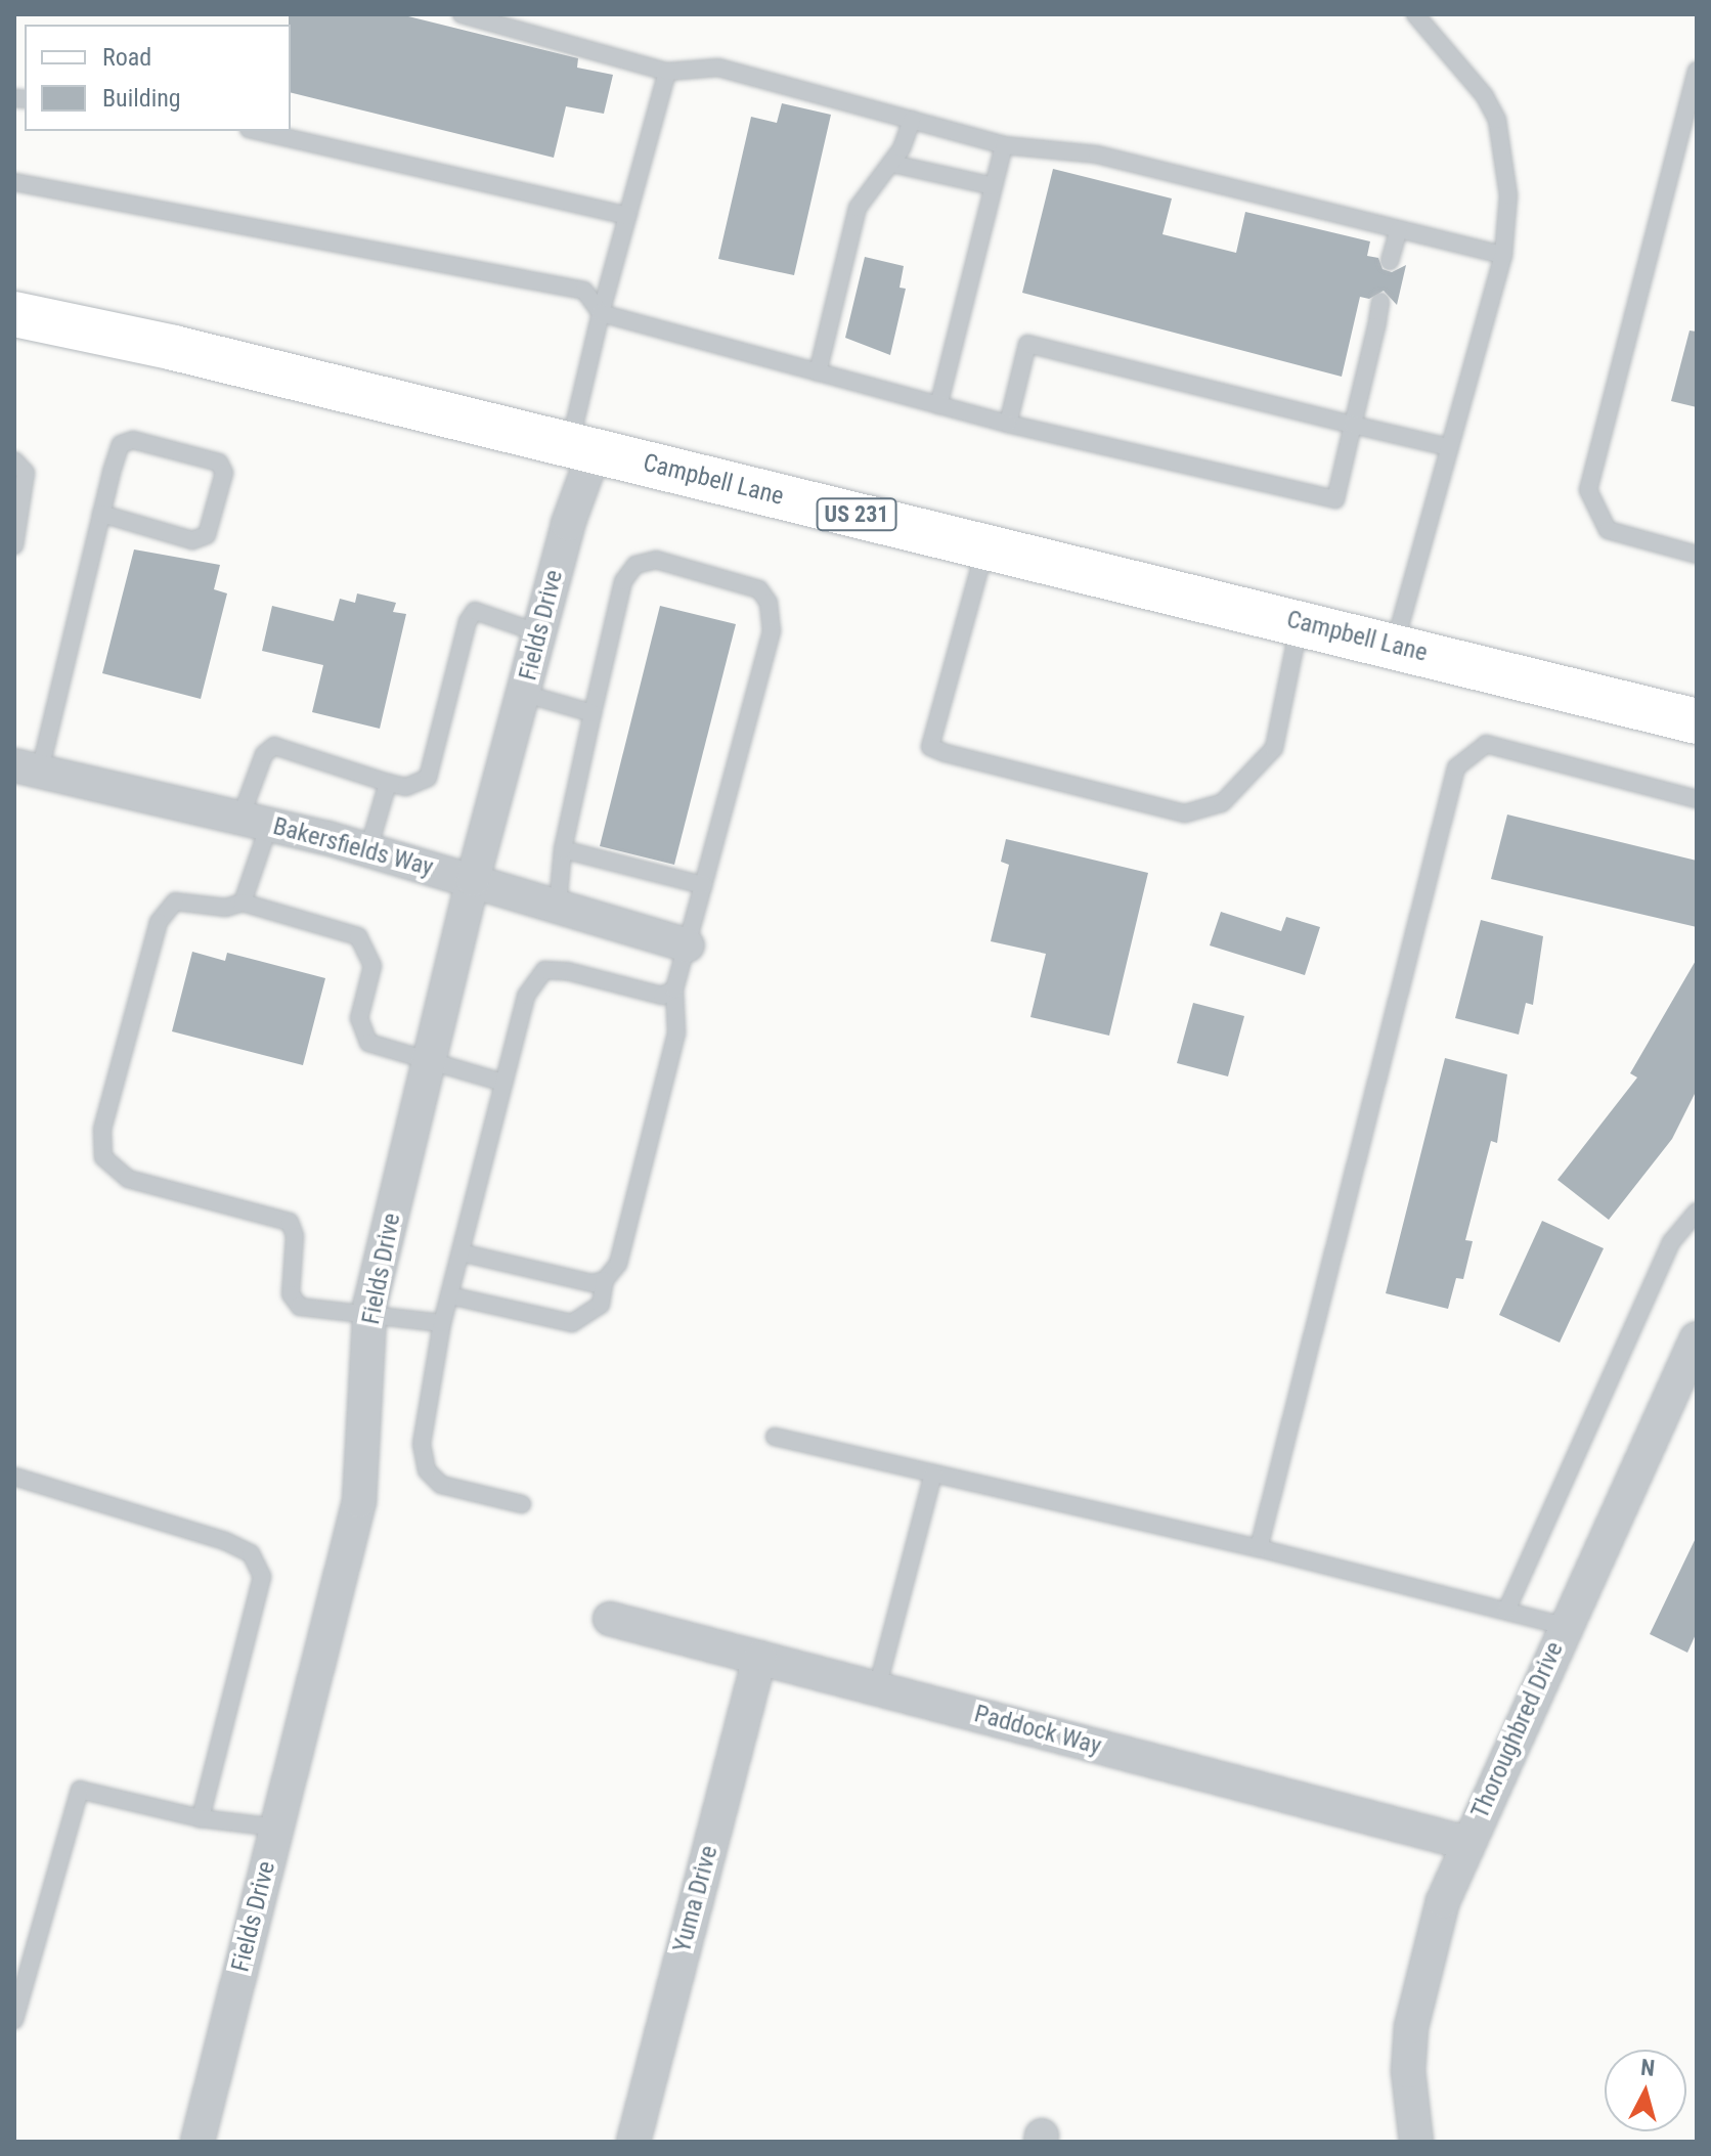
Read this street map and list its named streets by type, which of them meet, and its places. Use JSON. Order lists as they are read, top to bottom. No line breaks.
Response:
{"streets":{"main road":["Campbell Lane","US 231"],"street":["Fields Drive","Bakersfields Way","Paddock Way","Thoroughbred Drive","Yuma Drive"]},"crossings":[["Campbell Lane","Fields Drive"],["Fields Drive","Bakersfields Way"],["Paddock Way","Thoroughbred Drive"],["Paddock Way","Yuma Drive"]],"legend":["Road","Building"],"north":"top"}
